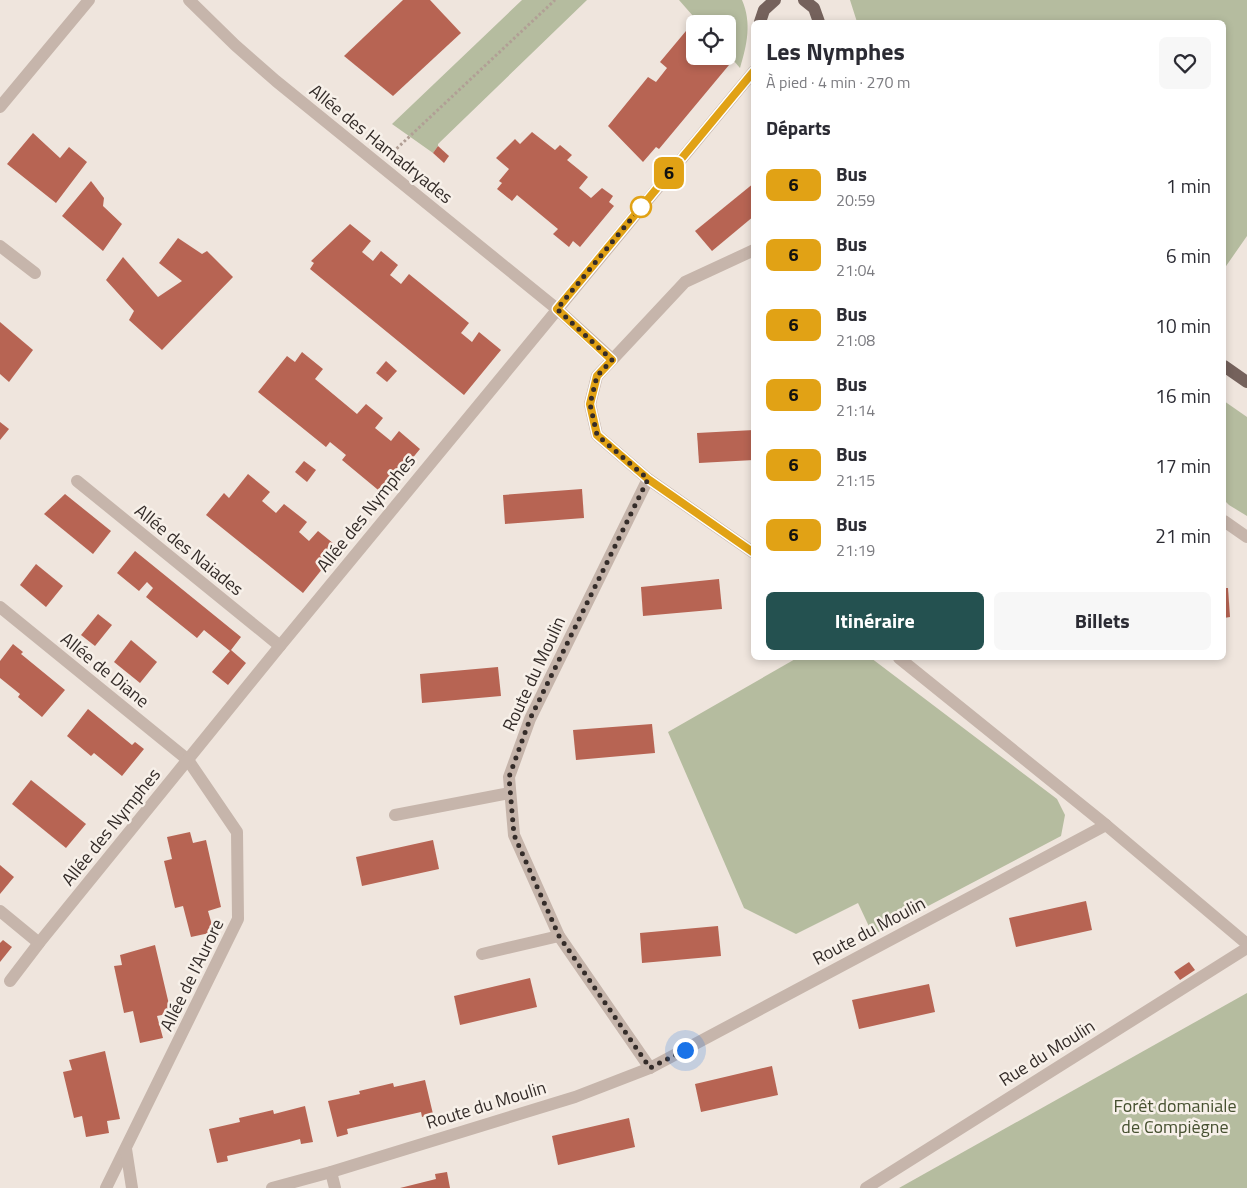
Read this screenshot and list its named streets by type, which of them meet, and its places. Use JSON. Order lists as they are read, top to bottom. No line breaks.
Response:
{"streets":{"street":["Allée des Hamadryades","Allée des Nymphes","Allée des Naiades","Allée de Diane","Route du Moulin","Allée de l'Aurore","Rue du Moulin"]},"crossings":[["Allée des Hamadryades","Allée des Nymphes"],["Allée des Nymphes","Allée des Naiades"],["Allée des Nymphes","Allée de Diane"],["Allée des Nymphes","Allée de l'Aurore"],["Allée de Diane","Allée de l'Aurore"]],"parks":["Forêt domaniale de Compiègne"],"lines":["bus line 6"],"page":{"on_map":"6","heading":[["Les Nymphes","À pied · 4 min · 270 m"],"Départs"],"list":[{"mark":"6","name":"Bus","note":"20:59","value":"1 min"},{"mark":"6","name":"Bus","note":"21:04","value":"6 min"},{"mark":"6","name":"Bus","note":"21:08","value":"10 min"},{"mark":"6","name":"Bus","note":"21:14","value":"16 min"},{"mark":"6","name":"Bus","note":"21:15","value":"17 min"},{"mark":"6","name":"Bus","note":"21:19","value":"21 min"}],"buttons":["Itinéraire","Billets"]}}
